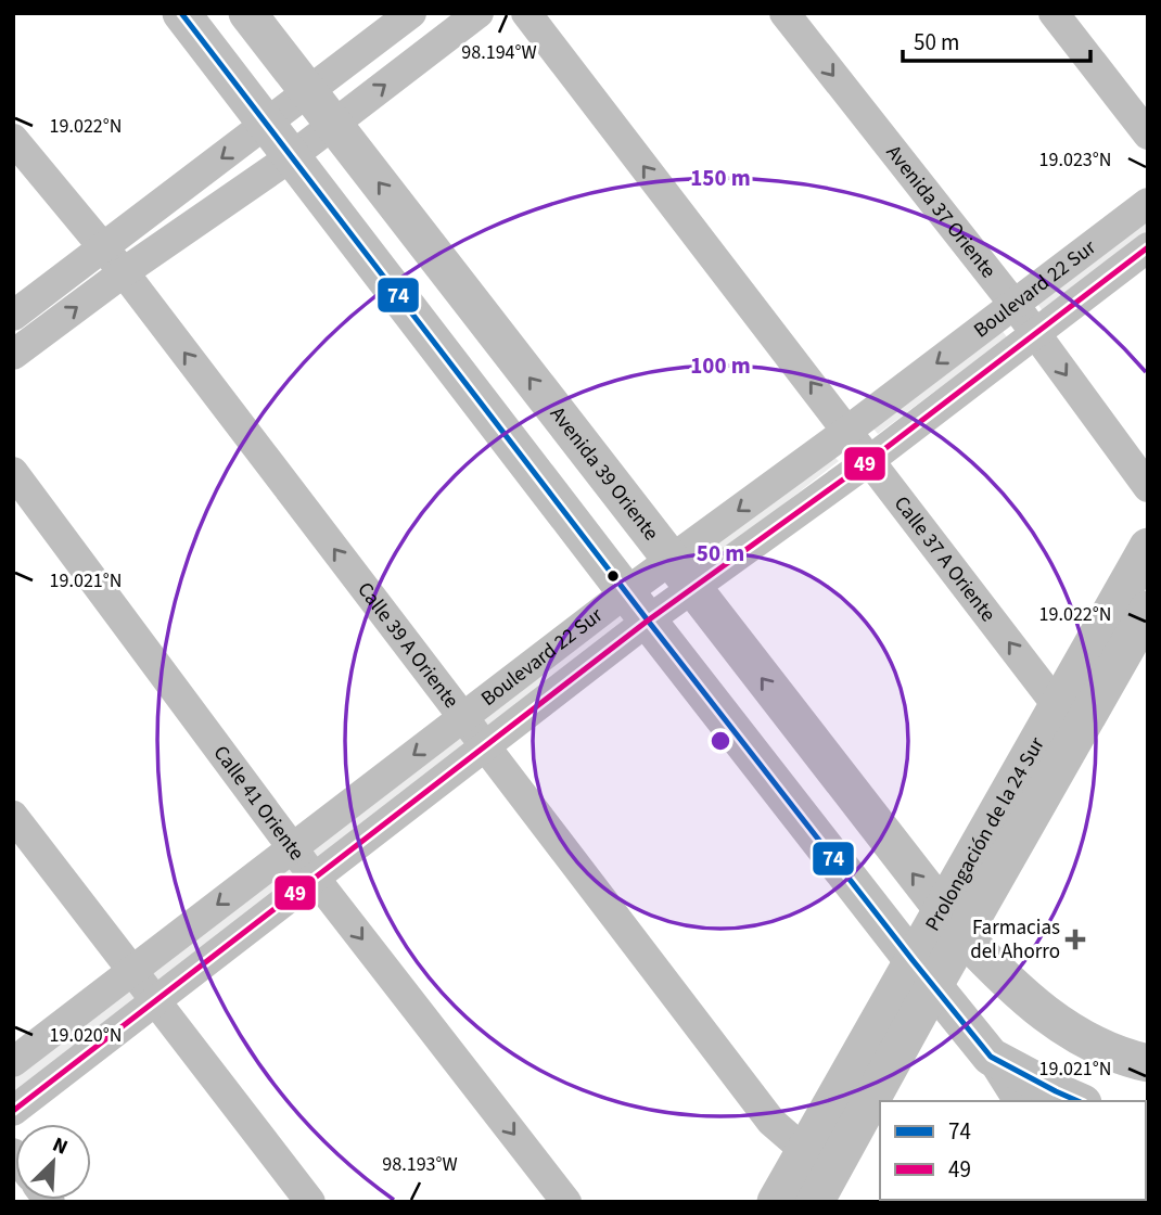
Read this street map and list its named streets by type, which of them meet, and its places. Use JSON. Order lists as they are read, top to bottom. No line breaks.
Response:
{"streets":{"main road":["Avenida 39 Oriente","Prolongación de la 24 Sur"],"street":["Avenida 37 Oriente","Boulevard 22 Sur","Calle 37 A Oriente","Calle 39 A Oriente","Calle 41 Oriente"]},"crossings":[["Avenida 37 Oriente","Boulevard 22 Sur"],["Boulevard 22 Sur","Avenida 39 Oriente"],["Boulevard 22 Sur","Calle 37 A Oriente"],["Boulevard 22 Sur","Calle 39 A Oriente"],["Boulevard 22 Sur","Calle 41 Oriente"],["Avenida 39 Oriente","Prolongación de la 24 Sur"],["Calle 37 A Oriente","Prolongación de la 24 Sur"],["Calle 39 A Oriente","Prolongación de la 24 Sur"]],"one_way":["Avenida 37 Oriente","Calle 37 A Oriente","Calle 39 A Oriente"],"places":{"health":["Farmacias del Ahorro"]},"lines":["transit line 74","transit line 49"],"legend":["74","49"],"scale_bar":"50 m","north":"top right","coordinates":["98.194°W","19.022°N","19.023°N","19.021°N","19.020°N","98.193°W"],"rings":["150 m","100 m","50 m"]}
